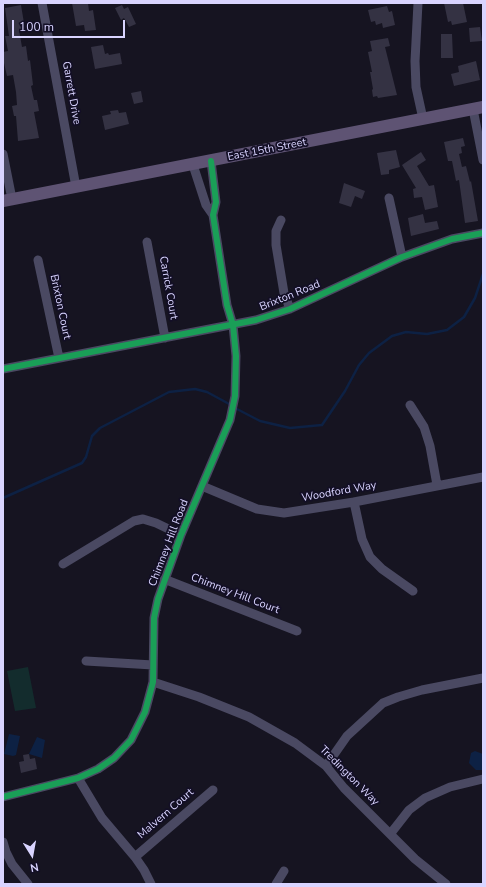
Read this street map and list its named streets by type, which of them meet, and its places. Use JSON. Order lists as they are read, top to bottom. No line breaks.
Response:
{"streets":{"main road":["East 15th Street"],"street":["Garrett Drive","Carrick Court","Brixton Road","Brixton Court","Woodford Way","Chimney Hill Road","Chimney Hill Court","Tredington Way","Malvern Court"]},"crossings":[["Garrett Drive","East 15th Street"],["Carrick Court","Brixton Road"],["Brixton Road","Brixton Court"],["Brixton Road","Chimney Hill Road"],["Woodford Way","Chimney Hill Road"],["Chimney Hill Road","Chimney Hill Court"],["Chimney Hill Road","Tredington Way"]],"scale_bar":"100 m","north":"bottom"}
